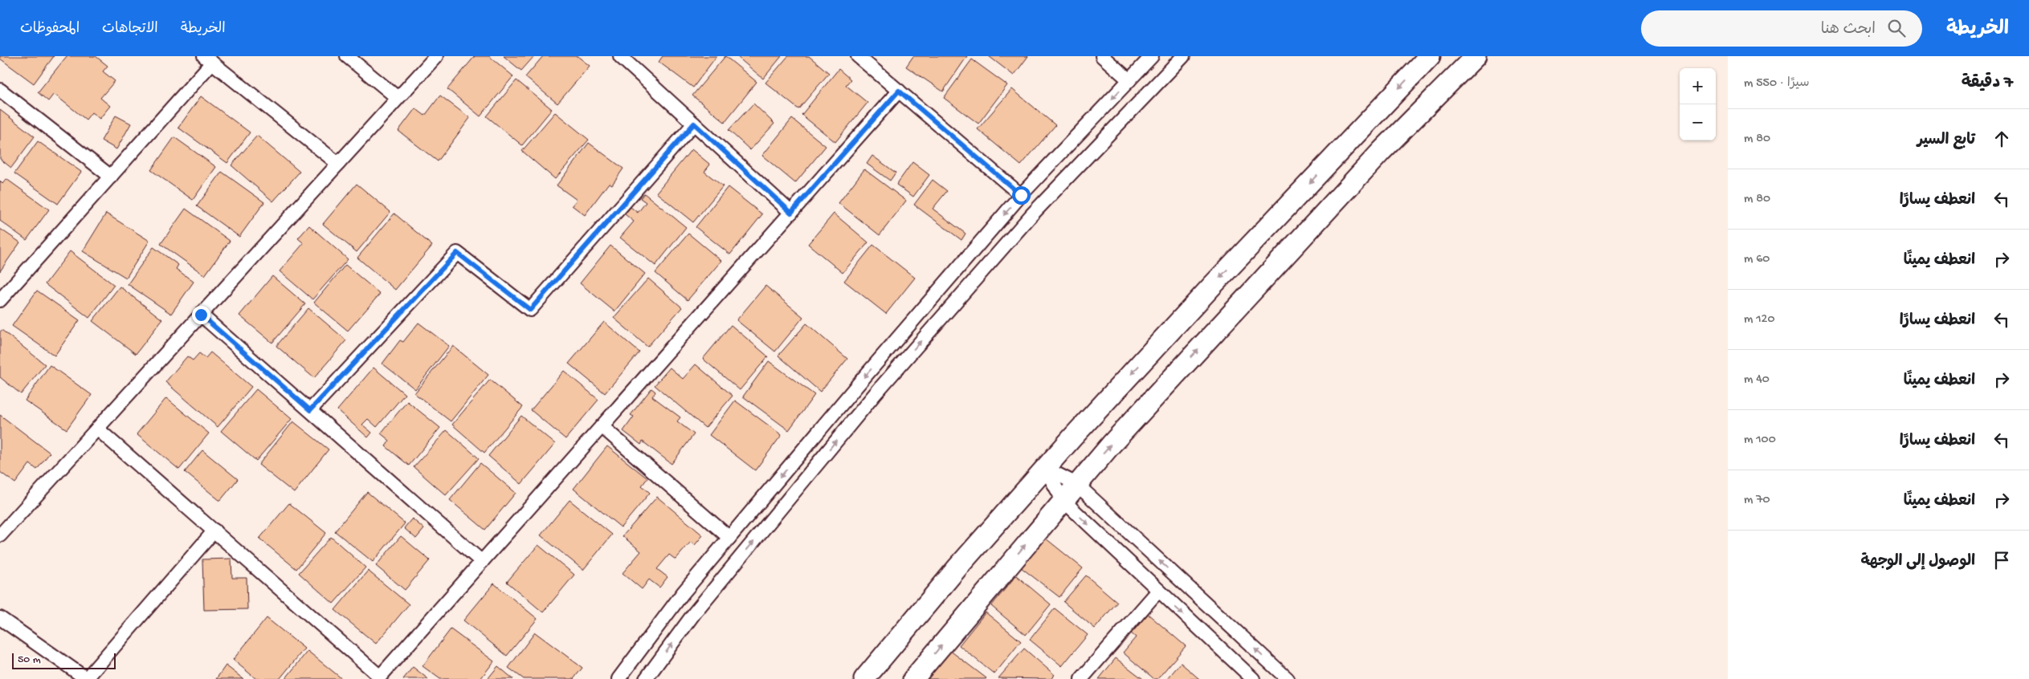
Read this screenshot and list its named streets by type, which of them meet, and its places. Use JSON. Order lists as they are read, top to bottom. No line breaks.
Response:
{"scale_bar":"50 m","page":{"header":"الخريطة","search":"ابحث هنا","nav":["الخريطة","الاتجاهات","المحفوظات"],"heading":["7 دقيقة","سيرًا · 550 m"],"map_buttons":["+","−"],"list":[["تابع السير","80 m"],["انعطف يسارًا","80 m"],["انعطف يمينًا","60 m"],["انعطف يسارًا","120 m"],["انعطف يمينًا","40 m"],["انعطف يسارًا","100 m"],["انعطف يمينًا","70 m"],"الوصول إلى الوجهة"],"scale":"50 m"}}
